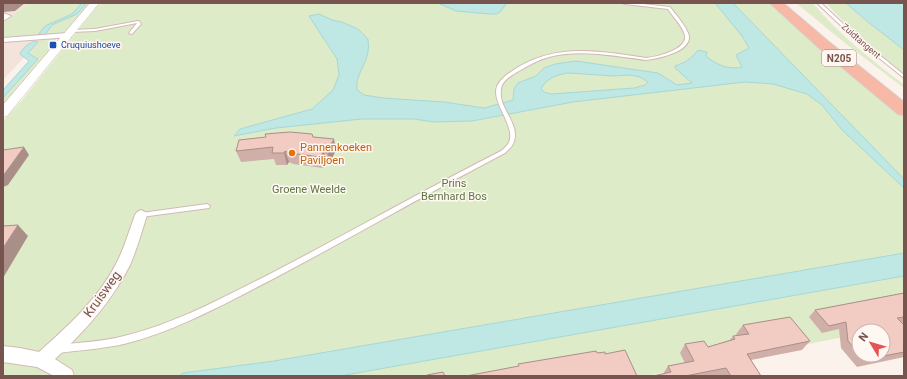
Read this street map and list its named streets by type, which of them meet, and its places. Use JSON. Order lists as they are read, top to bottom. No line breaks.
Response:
{"streets":{"highway":["N205"],"street":["Kruisweg"],"lane":["Zuidtangent"]},"parks":["Prins Bernhard Bos","Groene Weelde"],"places":{"transit":["Cruquiushoeve"],"other":["Pannenkoeken Paviljoen"]},"north":"top left"}
